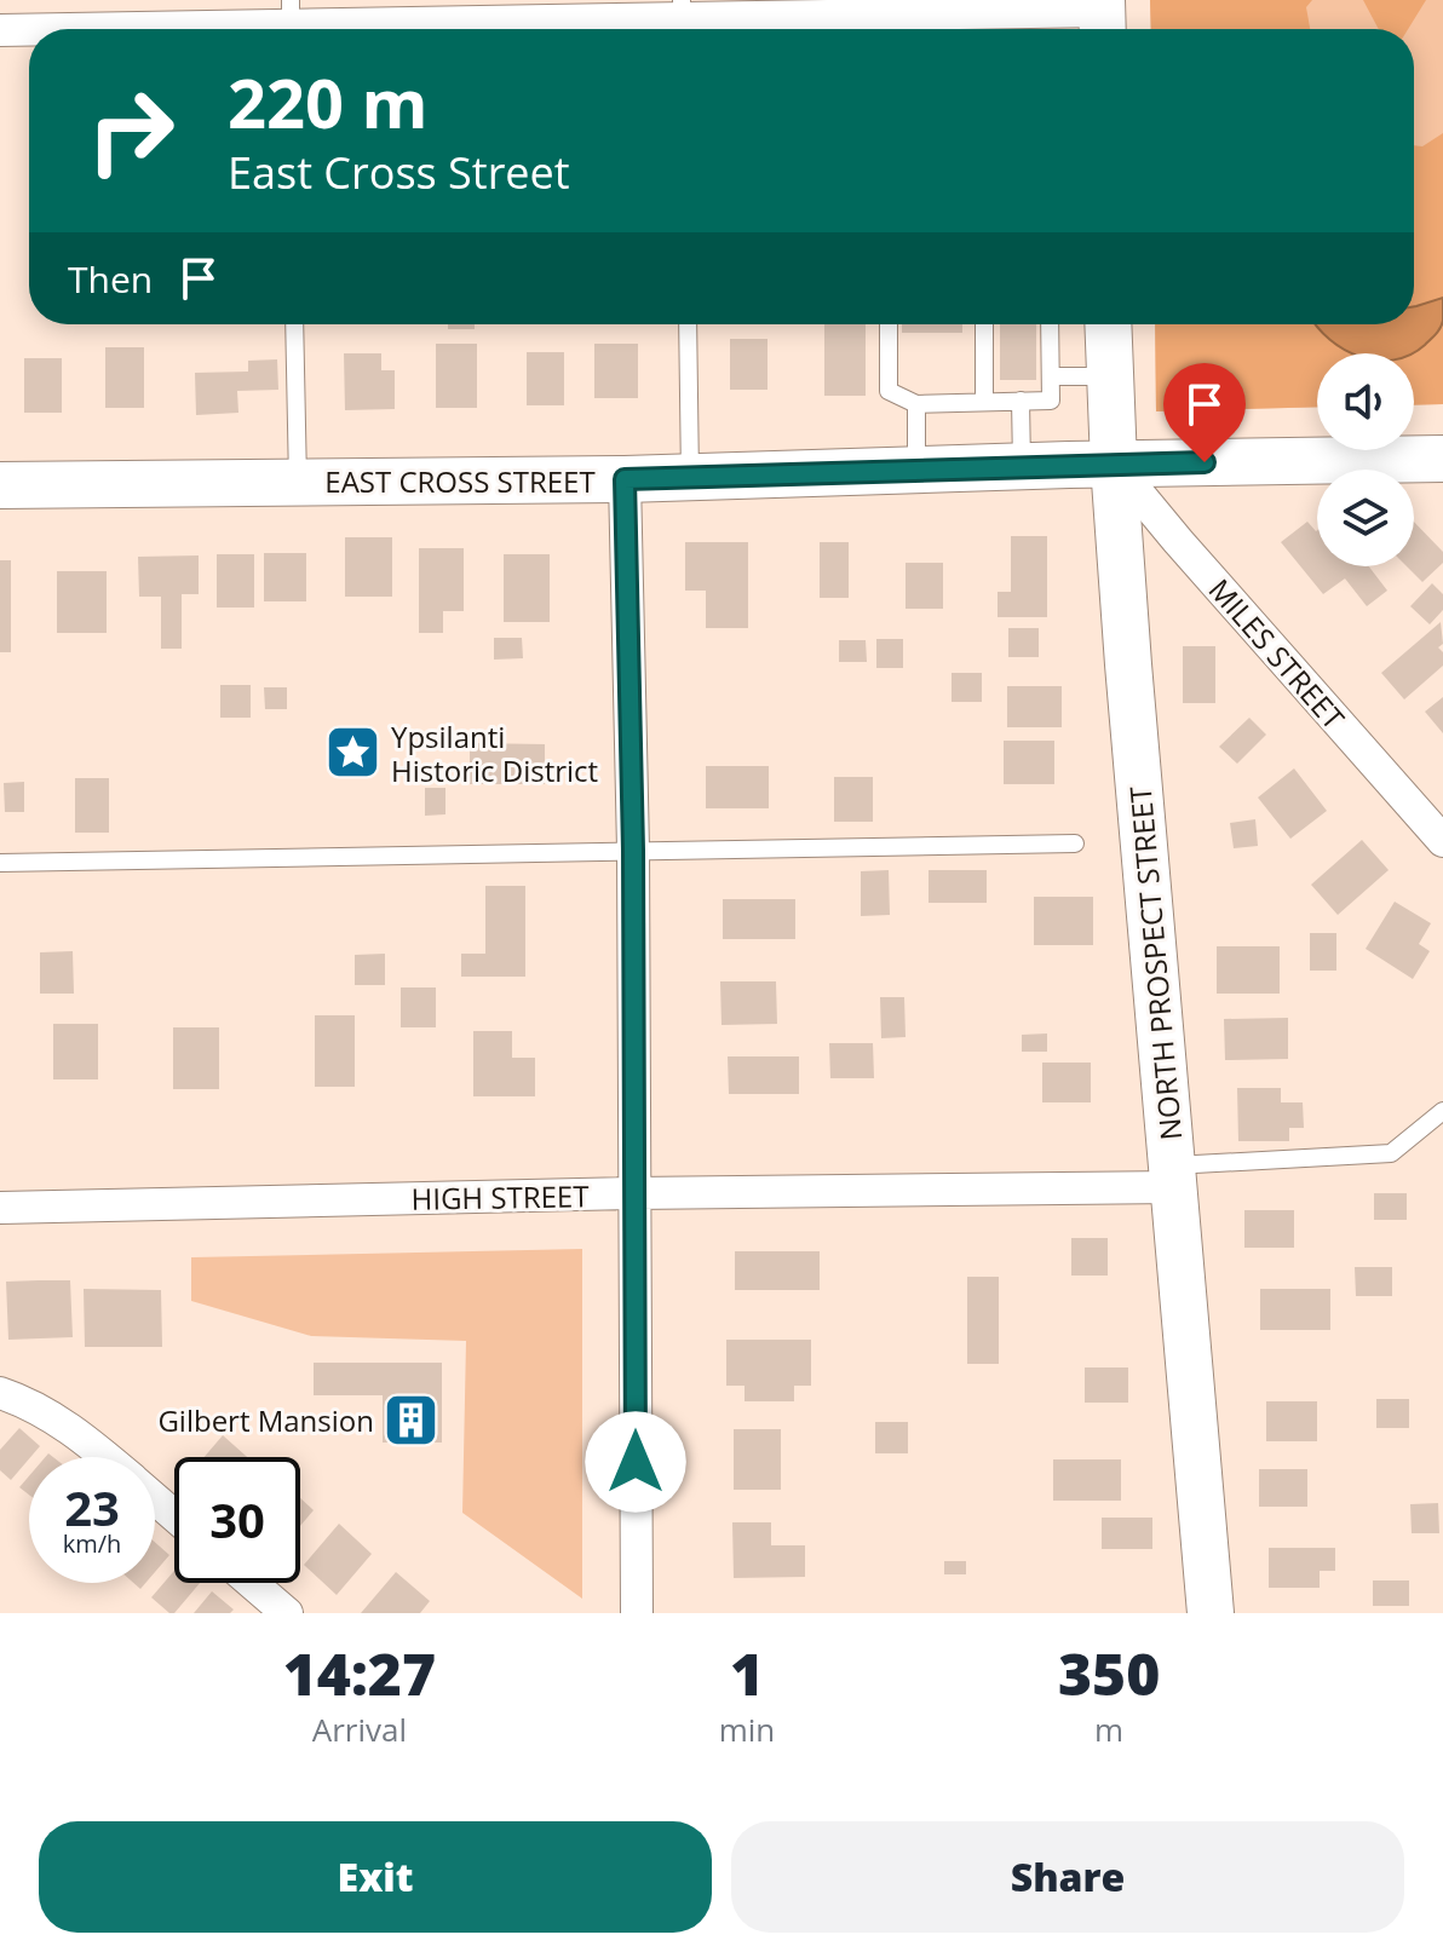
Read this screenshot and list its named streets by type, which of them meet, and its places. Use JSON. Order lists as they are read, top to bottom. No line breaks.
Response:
{"streets":{"street":["EAST CROSS STREET","MILES STREET","NORTH PROSPECT STREET","HIGH STREET"]},"crossings":[["EAST CROSS STREET","MILES STREET"],["EAST CROSS STREET","NORTH PROSPECT STREET"],["MILES STREET","NORTH PROSPECT STREET"],["NORTH PROSPECT STREET","HIGH STREET"]],"places":{"place":["Ypsilanti Historic District"],"building":["Gilbert Mansion"]},"page":{"turn":["220 m","East Cross Street"],"then":"Then","speed":"23 km/h","limit":"30","eta":["14:27","Arrival","1","min","350","m"],"buttons":["Exit","Share"]}}
